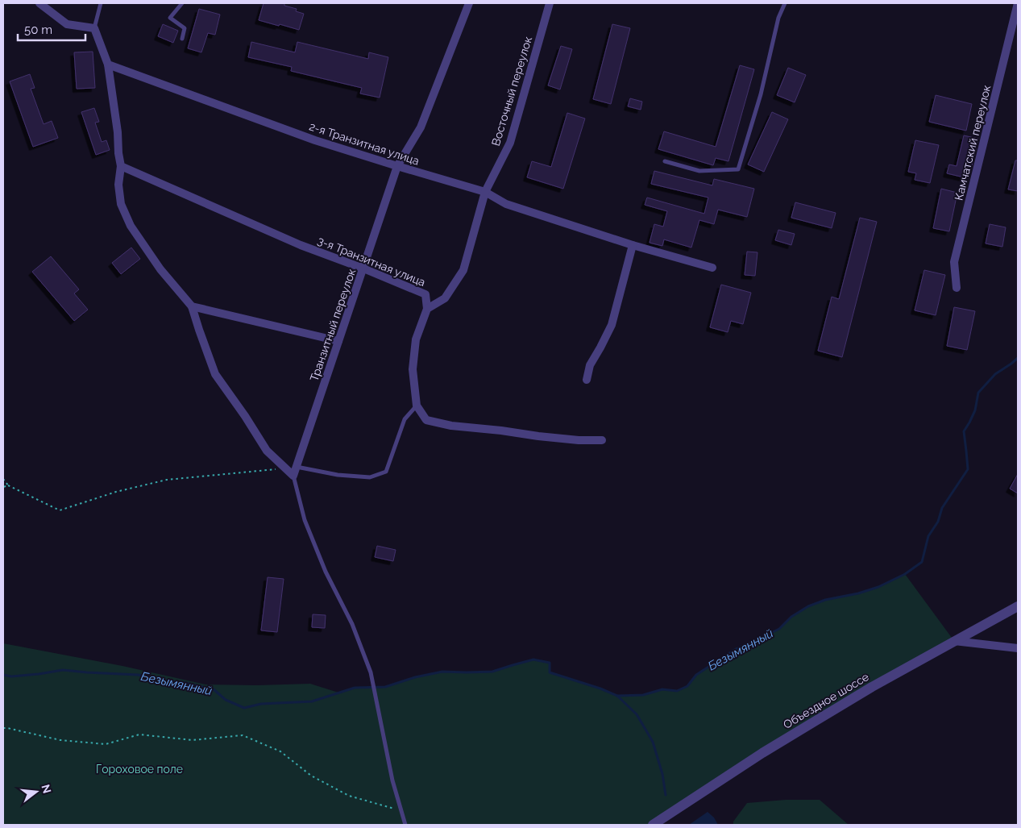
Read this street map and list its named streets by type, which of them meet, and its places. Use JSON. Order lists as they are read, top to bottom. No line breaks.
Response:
{"streets":{"street":["Восточный переулок","Камчатский переулок","2-я Транзитная улица","3-я Транзитная улица","Транзитный переулок","Объездное шоссе"]},"crossings":[["Восточный переулок","2-я Транзитная улица"],["Восточный переулок","3-я Транзитная улица"],["2-я Транзитная улица","Транзитный переулок"],["3-я Транзитная улица","Транзитный переулок"]],"water":["Безымянный"],"parks":["Гороховое поле"],"scale_bar":"50 m","north":"right"}
